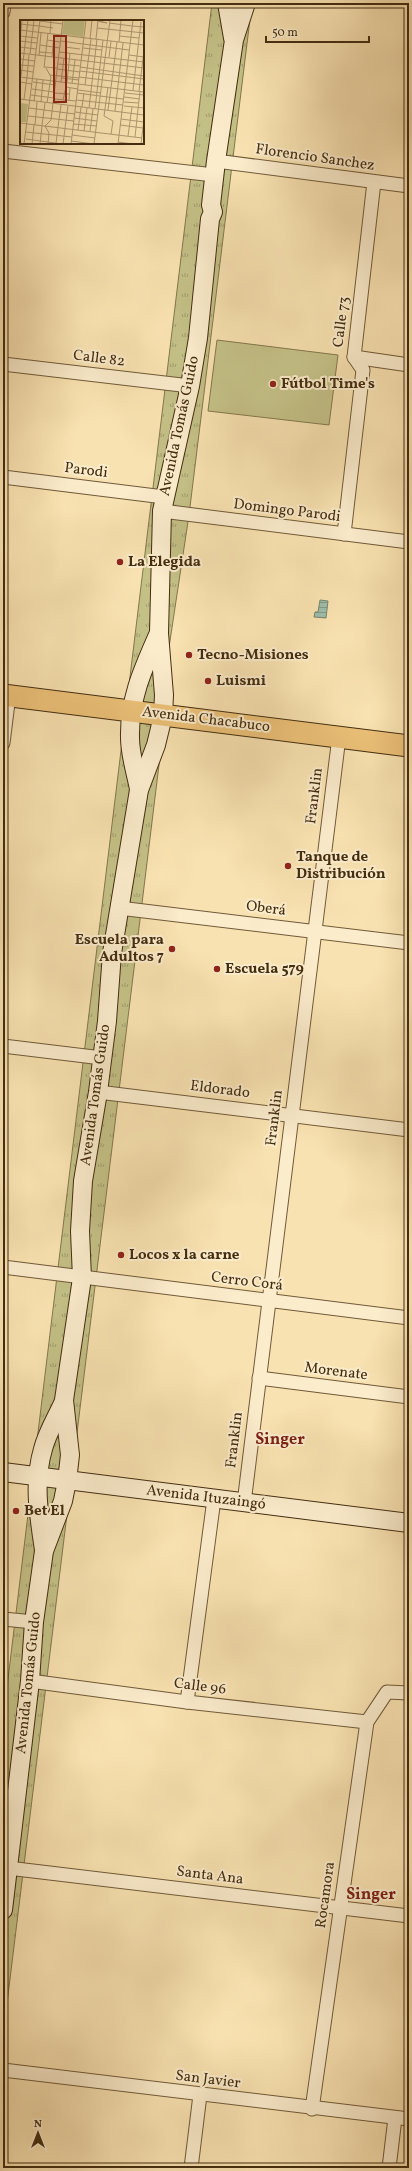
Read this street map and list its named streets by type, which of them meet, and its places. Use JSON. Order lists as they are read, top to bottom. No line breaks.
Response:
{"streets":{"main road":["Avenida Tomás Guido","Avenida Chacabuco","Avenida Ituzaingó"],"street":["Florencio Sanchez","Calle 73","Calle 82","Parodi","Domingo Parodi","Franklin","Oberá","Eldorado","Cerro Corá","Morenate","Calle 96","Santa Ana","Rocamora","San Javier"]},"crossings":[["Florencio Sanchez","Calle 73"],["Florencio Sanchez","Avenida Tomás Guido"],["Calle 73","Domingo Parodi"],["Calle 82","Avenida Tomás Guido"],["Avenida Tomás Guido","Parodi"],["Avenida Tomás Guido","Domingo Parodi"],["Avenida Tomás Guido","Avenida Chacabuco"],["Avenida Tomás Guido","Oberá"],["Avenida Tomás Guido","Eldorado"],["Avenida Tomás Guido","Cerro Corá"],["Avenida Tomás Guido","Avenida Ituzaingó"],["Avenida Tomás Guido","Calle 96"],["Avenida Tomás Guido","Santa Ana"],["Parodi","Domingo Parodi"],["Avenida Chacabuco","Franklin"],["Franklin","Oberá"],["Franklin","Eldorado"],["Franklin","Cerro Corá"],["Franklin","Morenate"],["Franklin","Avenida Ituzaingó"],["Calle 96","Rocamora"],["Santa Ana","Rocamora"],["Rocamora","San Javier"]],"districts":["Singer","Singer"],"places":["Fútbol Time's","La Elegida","Tecno-Misiones","Luismi","Tanque de Distribución","Escuela para Adultos 7","Escuela 579","Locos x la carne","Bet El"],"scale_bar":"50 m","north":"top"}
